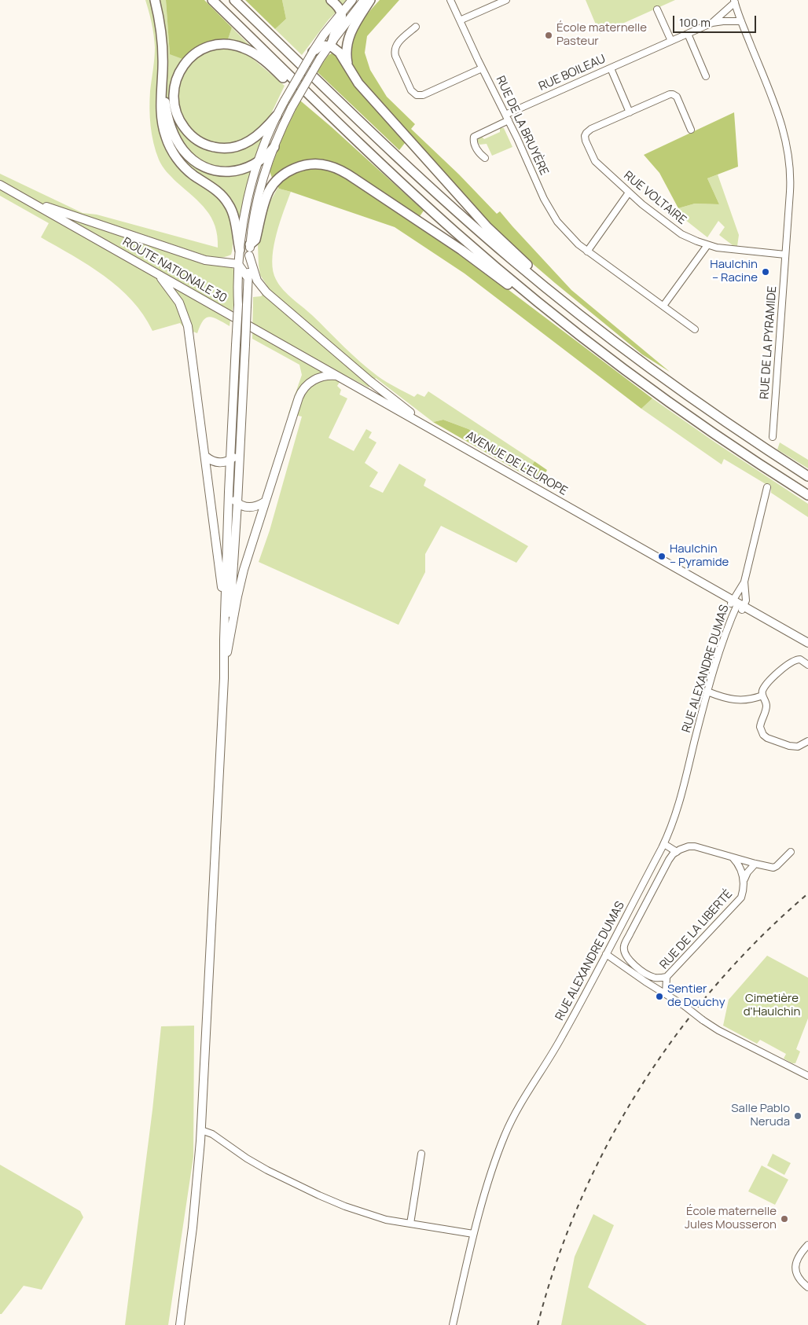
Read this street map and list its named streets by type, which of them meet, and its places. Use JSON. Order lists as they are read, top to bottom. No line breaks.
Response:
{"streets":{"main road":["ROUTE NATIONALE 30","AVENUE DE L'EUROPE"],"street":["RUE BOILEAU","RUE DE LA BRUYÈRE","RUE VOLTAIRE","RUE DE LA PYRAMIDE","RUE ALEXANDRE DUMAS","RUE DE LA LIBERTÉ"]},"crossings":[["RUE BOILEAU","RUE DE LA BRUYÈRE"],["RUE BOILEAU","RUE DE LA PYRAMIDE"],["RUE VOLTAIRE","RUE DE LA PYRAMIDE"],["ROUTE NATIONALE 30","AVENUE DE L'EUROPE"],["AVENUE DE L'EUROPE","RUE ALEXANDRE DUMAS"]],"parks":["Cimetière d'Haulchin"],"places":["École maternelle Pasteur","Haulchin – Racine","Haulchin – Pyramide","Sentier de Douchy","Salle Pablo Neruda","École maternelle Jules Mousseron"],"scale_bar":"100 m"}
